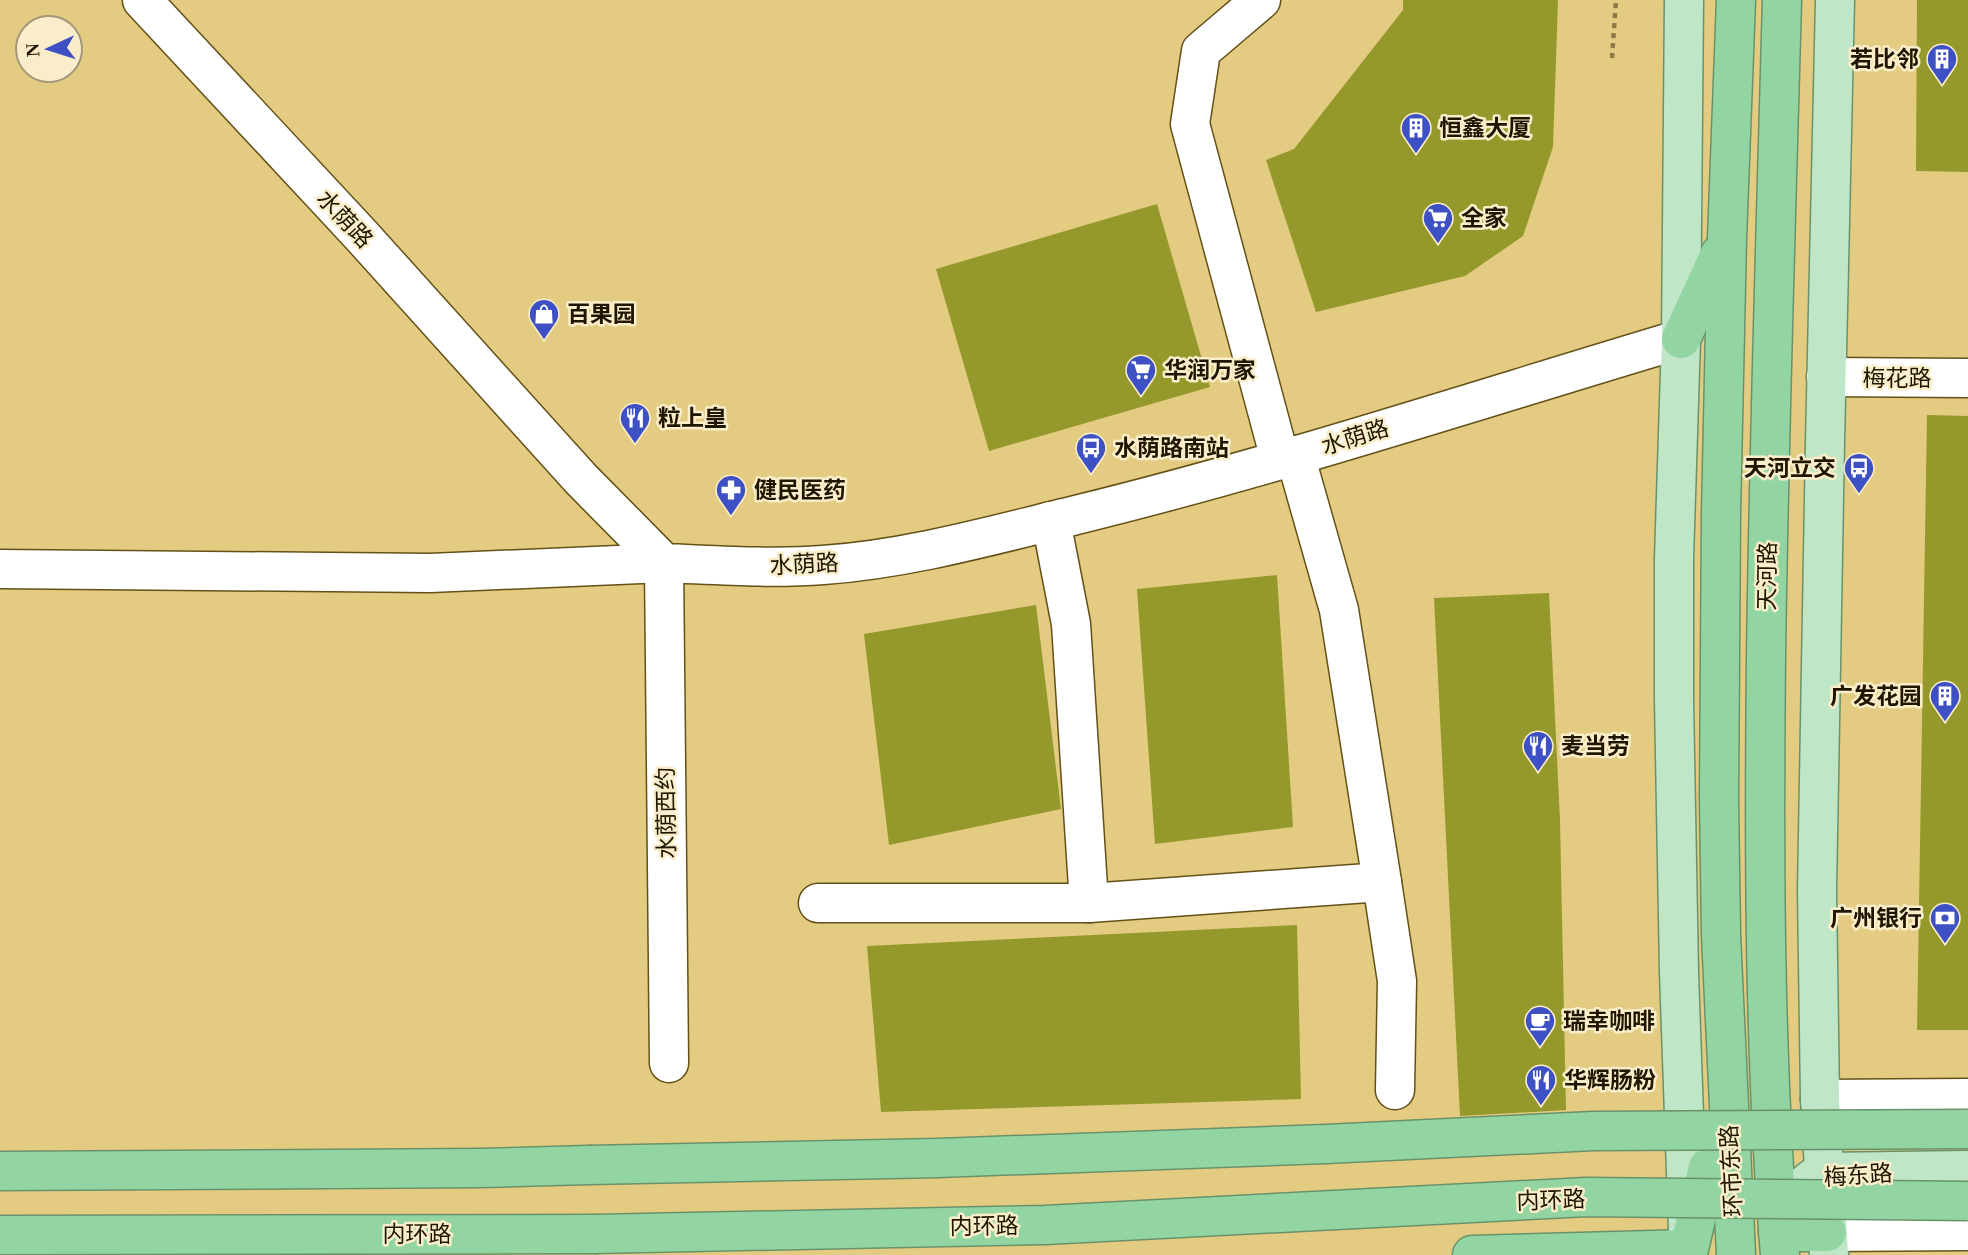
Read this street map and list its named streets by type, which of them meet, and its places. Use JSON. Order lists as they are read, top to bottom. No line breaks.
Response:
{"streets":{"highway":["天河路","环市东路","内环路"],"main road":["梅东路"],"street":["水荫路","梅花路","水荫西约"]},"crossings":[["水荫路","水荫西约"],["天河路","环市东路"],["天河路","梅东路"],["环市东路","梅东路"]],"places":{"building":["若比邻","恒鑫大厦","广发花园"],"supermarket":["全家","华润万家"],"shop":["百果园"],"restaurant":["粒上皇","麦当劳","华辉肠粉"],"bus stop":["水荫路南站","天河立交"],"pharmacy":["健民医药"],"bank":["广州银行"],"cafe":["瑞幸咖啡"]},"north":"left"}
